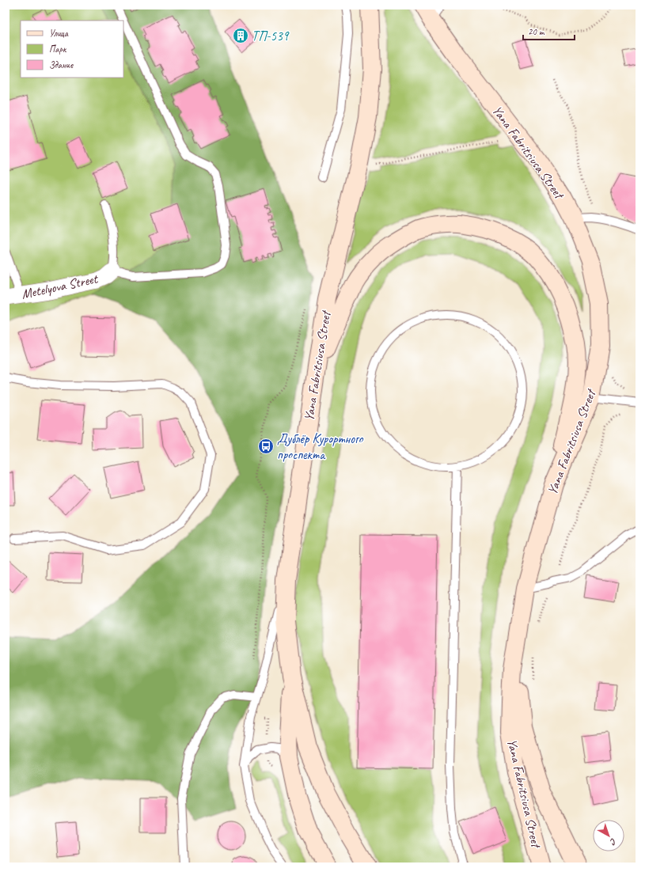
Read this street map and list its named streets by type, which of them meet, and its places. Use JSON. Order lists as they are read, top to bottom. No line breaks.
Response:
{"streets":{"main road":["Yana Fabritsiusa Street"],"street":["Metelyova Street"]},"places":{"building":["ТП-539"],"bus stop":["Дублёр Курортного проспекта"]},"legend":["Улица","Парк","Здание"],"scale_bar":"20 m","north":"bottom right"}
